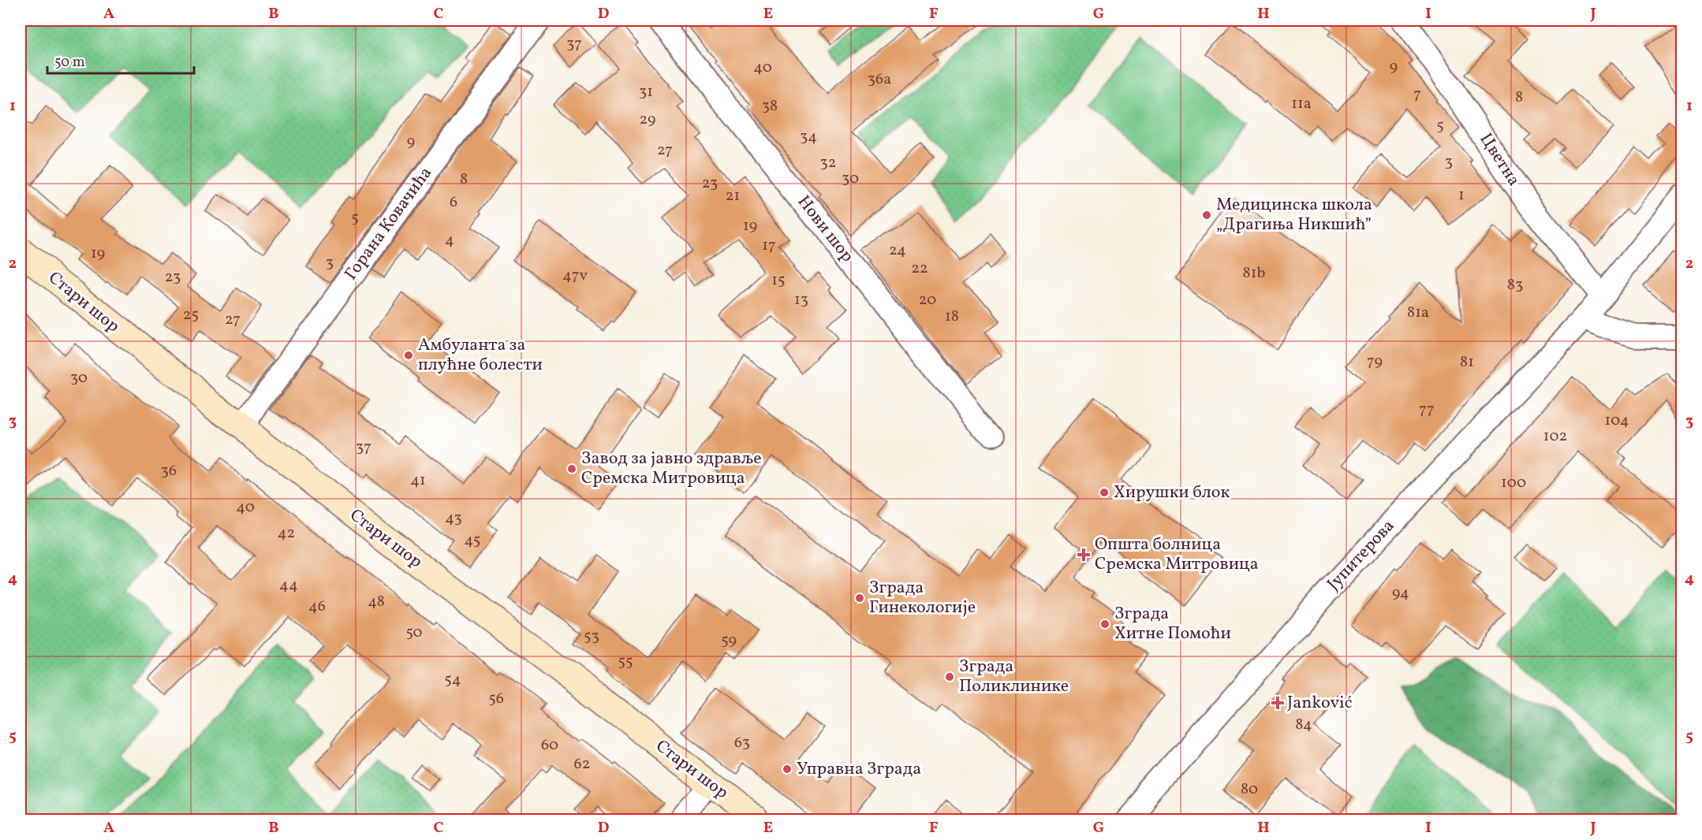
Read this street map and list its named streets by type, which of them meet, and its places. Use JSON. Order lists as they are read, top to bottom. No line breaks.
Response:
{"streets":{"main road":["Стари шор"],"street":["Цветна","Горана Ковачића","Нови шор","Јупитерова"]},"crossings":[["Цветна","Јупитерова"],["Горана Ковачића","Стари шор"]],"places":{"other":["Медицинска школа „Драгиња Никшић”","Амбуланта за плућне болести","Завод за јавно здравље Сремска Митровица","Хирушки блок","Зграда Гинекологије","Зграда Хитне Помоћи","Зграда Поликлинике","Управна Зграда"],"health":["Општа болница Сремска Митровица","Janković"]},"house_numbers":["37","9","40","36a","31","7","8","11a","38","29","5","34","9","27","3","32","30","8","23","1","21","6","5","19","4","17","24","19","3","22","81b","47v","23","15","83","13","20","81a","25","18","27","79","81","30","77","104","102","37","36","41","100","40","43","42","45","44","94","48","46","50","53","59","55","54","56","84","63","60","62","80"],"scale_bar":"50 m","grid":{"columns":["A","B","C","D","E","F","G","H","I","J"],"rows":["1","2","3","4","5"]}}
